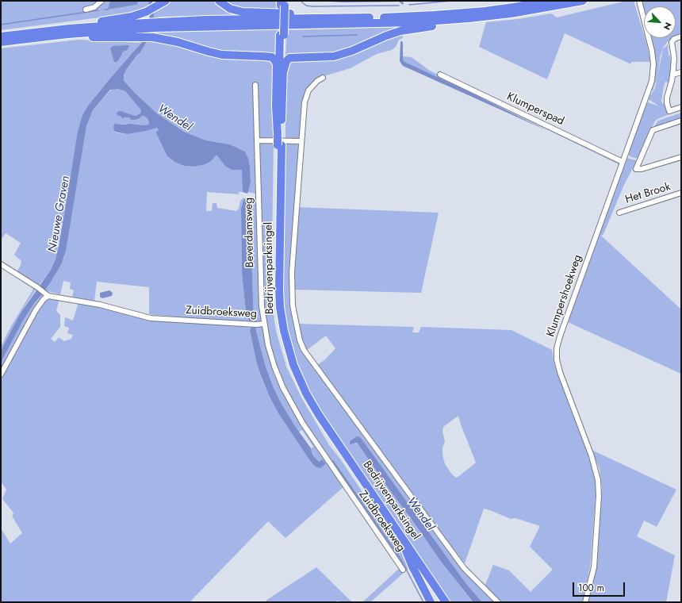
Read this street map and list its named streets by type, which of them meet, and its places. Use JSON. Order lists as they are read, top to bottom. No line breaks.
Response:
{"streets":{"highway":["Bedrijvenparksingel"],"street":["Klumperspad","Het Brook","Beverdamsweg","Klumpershoekweg","Zuidbroeksweg"]},"crossings":[["Klumperspad","Klumpershoekweg"],["Beverdamsweg","Zuidbroeksweg"]],"water":["Wendel","Nieuwe Graven"],"scale_bar":"100 m","north":"bottom right"}
